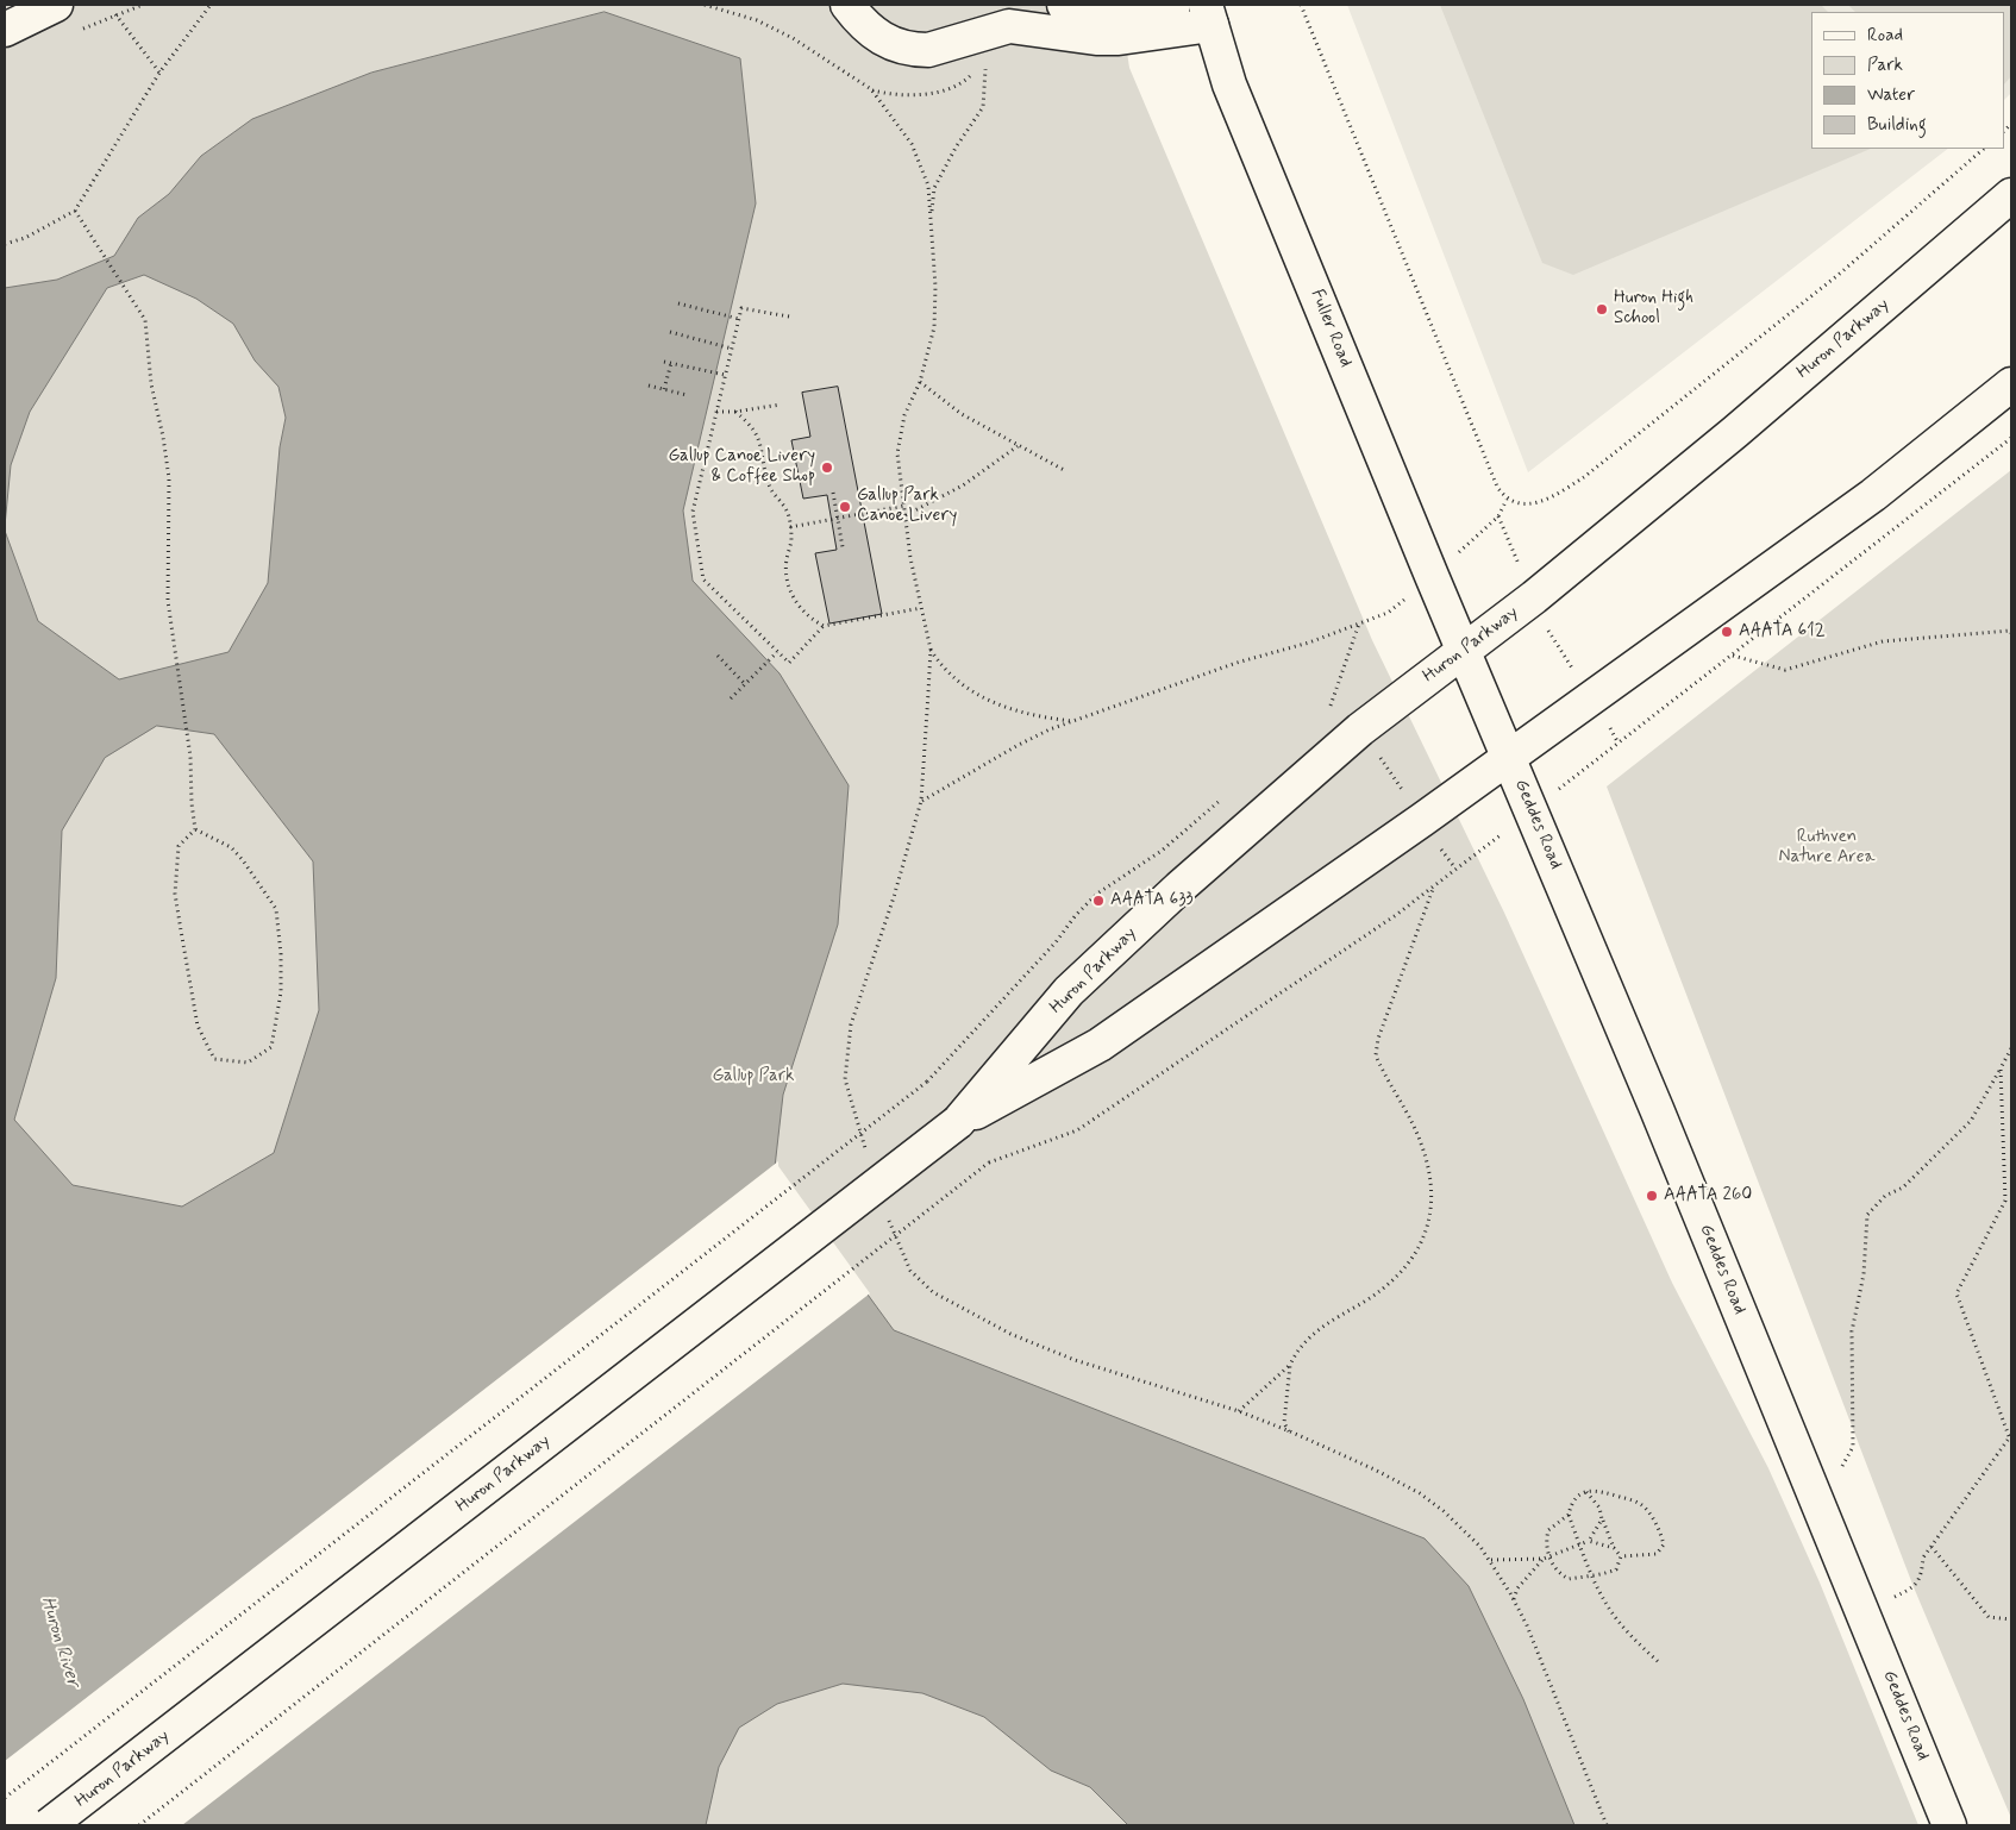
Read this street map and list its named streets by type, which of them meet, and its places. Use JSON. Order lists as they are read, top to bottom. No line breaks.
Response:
{"streets":{"main road":["Fuller Road","Huron Parkway","Geddes Road"]},"crossings":[["Fuller Road","Huron Parkway"],["Fuller Road","Geddes Road"],["Huron Parkway","Geddes Road"]],"water":["Huron River"],"parks":["Ruthven Nature Area","Gallup Park"],"places":["Huron High School","Gallup Canoe Livery & Coffee Shop","Gallup Park Canoe Livery","AAATA 612","AAATA 633","AAATA 260"],"legend":["Road","Park","Water","Building"]}
